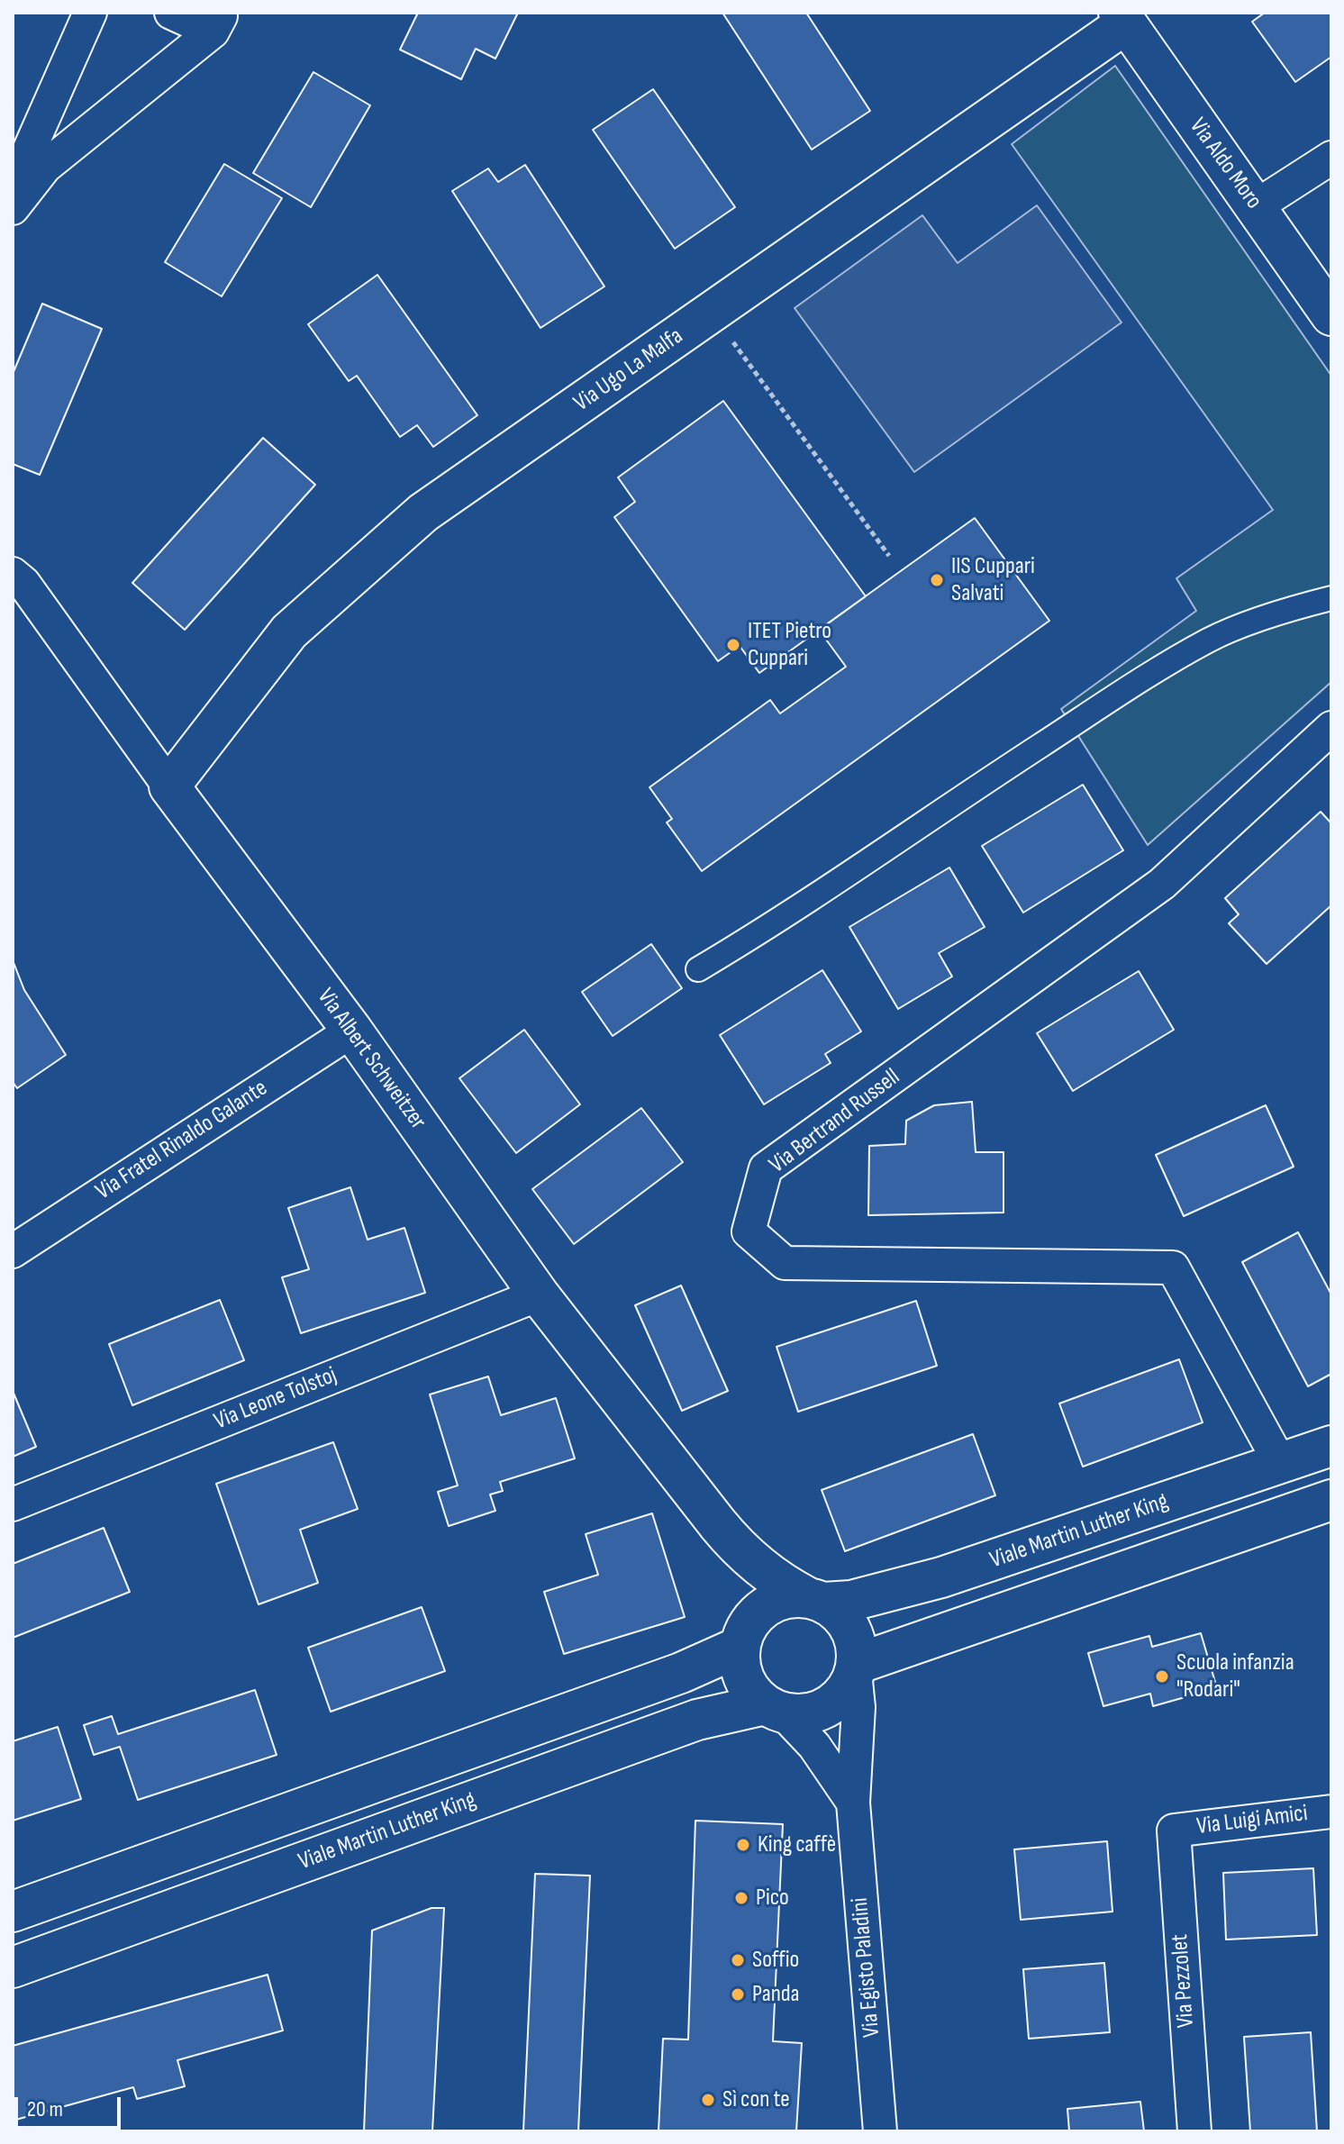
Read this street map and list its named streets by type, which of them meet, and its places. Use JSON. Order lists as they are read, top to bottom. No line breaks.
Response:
{"streets":{"street":["Via Aldo Moro","Via Ugo La Malfa","Via Albert Schweitzer","Via Bertrand Russell","Via Fratel Rinaldo Galante","Via Leone Tolstoj","Viale Martin Luther King","Via Luigi Amici","Via Egisto Paladini","Via Pezzolet"]},"crossings":[["Via Aldo Moro","Via Ugo La Malfa"],["Via Ugo La Malfa","Via Albert Schweitzer"],["Via Albert Schweitzer","Via Fratel Rinaldo Galante"],["Via Albert Schweitzer","Via Leone Tolstoj"],["Via Albert Schweitzer","Viale Martin Luther King"],["Via Albert Schweitzer","Via Egisto Paladini"],["Via Bertrand Russell","Viale Martin Luther King"],["Viale Martin Luther King","Via Egisto Paladini"],["Via Luigi Amici","Via Pezzolet"]],"places":["IIS Cuppari Salvati","ITET Pietro Cuppari","Scuola infanzia \"Rodari\"","King caffè","Pico","Soffio","Panda","Sì con te"],"scale_bar":"20 m"}
